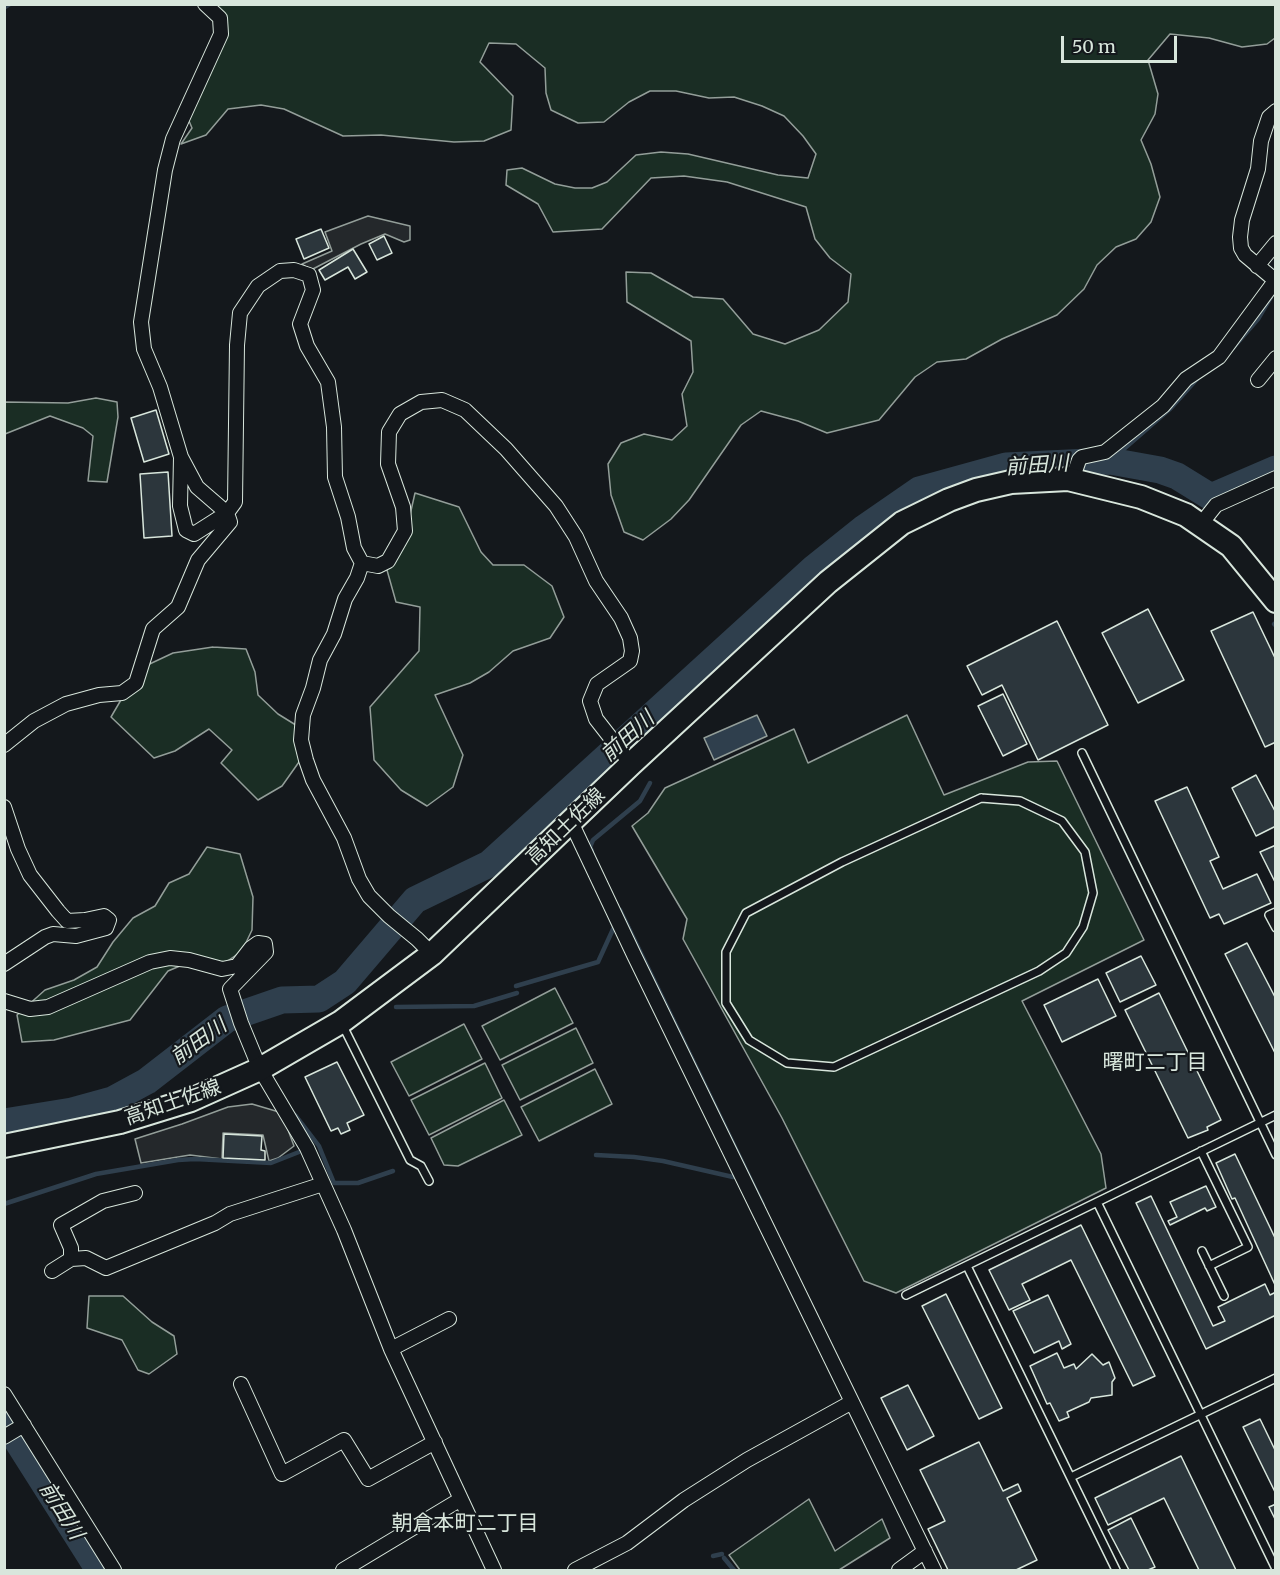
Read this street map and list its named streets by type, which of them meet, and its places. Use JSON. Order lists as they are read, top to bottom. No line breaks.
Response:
{"streets":{"main road":["高知土佐線"]},"districts":["曙町二丁目","朝倉本町二丁目"],"water":["前田川"],"scale_bar":"50 m"}
